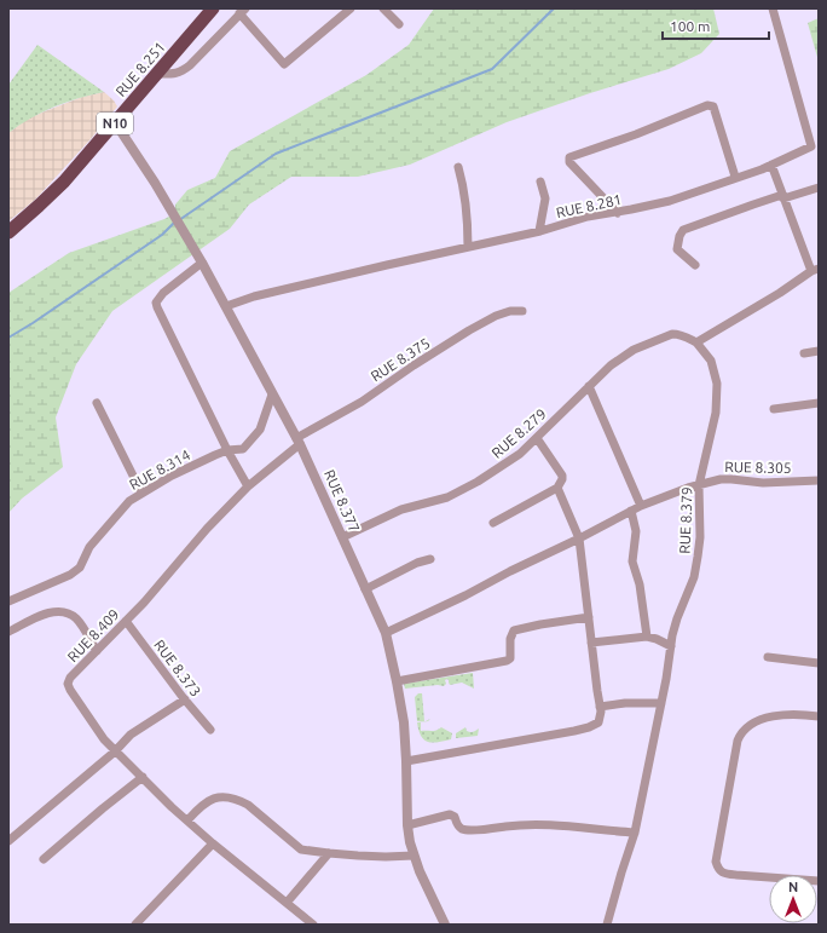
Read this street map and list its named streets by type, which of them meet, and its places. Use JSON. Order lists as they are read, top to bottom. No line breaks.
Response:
{"streets":{"highway":["RUE 8.251","N10"],"street":["RUE 8.281","RUE 8.375","RUE 8.279","RUE 8.305","RUE 8.314","RUE 8.377","RUE 8.379","RUE 8.409","RUE 8.373"]},"crossings":[["RUE 8.251","RUE 8.377"],["RUE 8.281","RUE 8.377"],["RUE 8.375","RUE 8.377"],["RUE 8.375","RUE 8.409"],["RUE 8.279","RUE 8.377"],["RUE 8.279","RUE 8.379"],["RUE 8.305","RUE 8.377"],["RUE 8.305","RUE 8.379"],["RUE 8.314","RUE 8.377"],["RUE 8.377","RUE 8.409"],["RUE 8.409","RUE 8.373"]],"scale_bar":"100 m","north":"top"}
